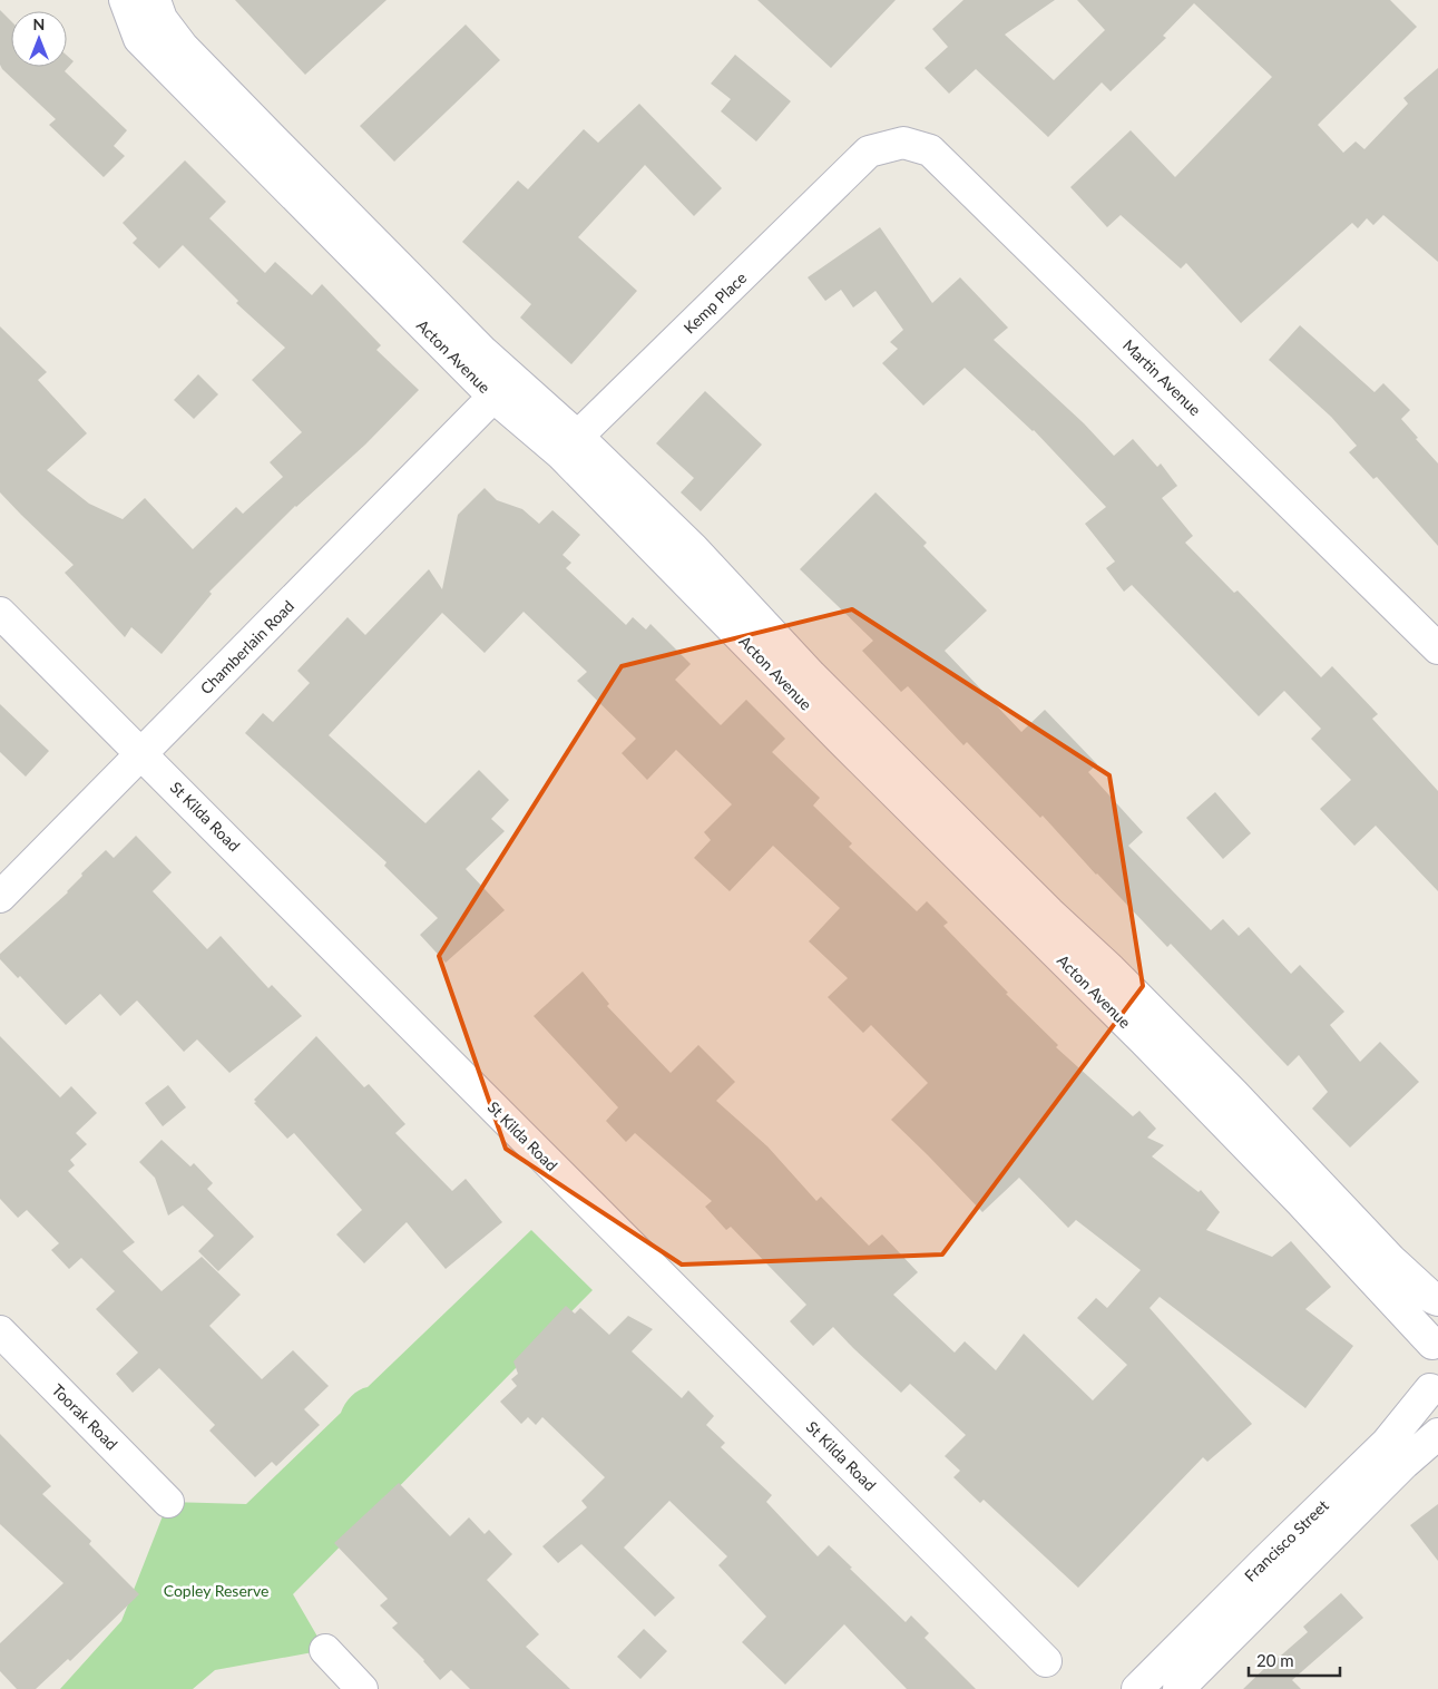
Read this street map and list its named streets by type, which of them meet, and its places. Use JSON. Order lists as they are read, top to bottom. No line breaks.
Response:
{"streets":{"street":["Kemp Place","Acton Avenue","Martin Avenue","Chamberlain Road","St Kilda Road","Toorak Road","Francisco Street"]},"crossings":[["Kemp Place","Acton Avenue"],["Kemp Place","Martin Avenue"],["Acton Avenue","Chamberlain Road"],["Chamberlain Road","St Kilda Road"]],"parks":["Copley Reserve"],"scale_bar":"20 m","north":"top"}
